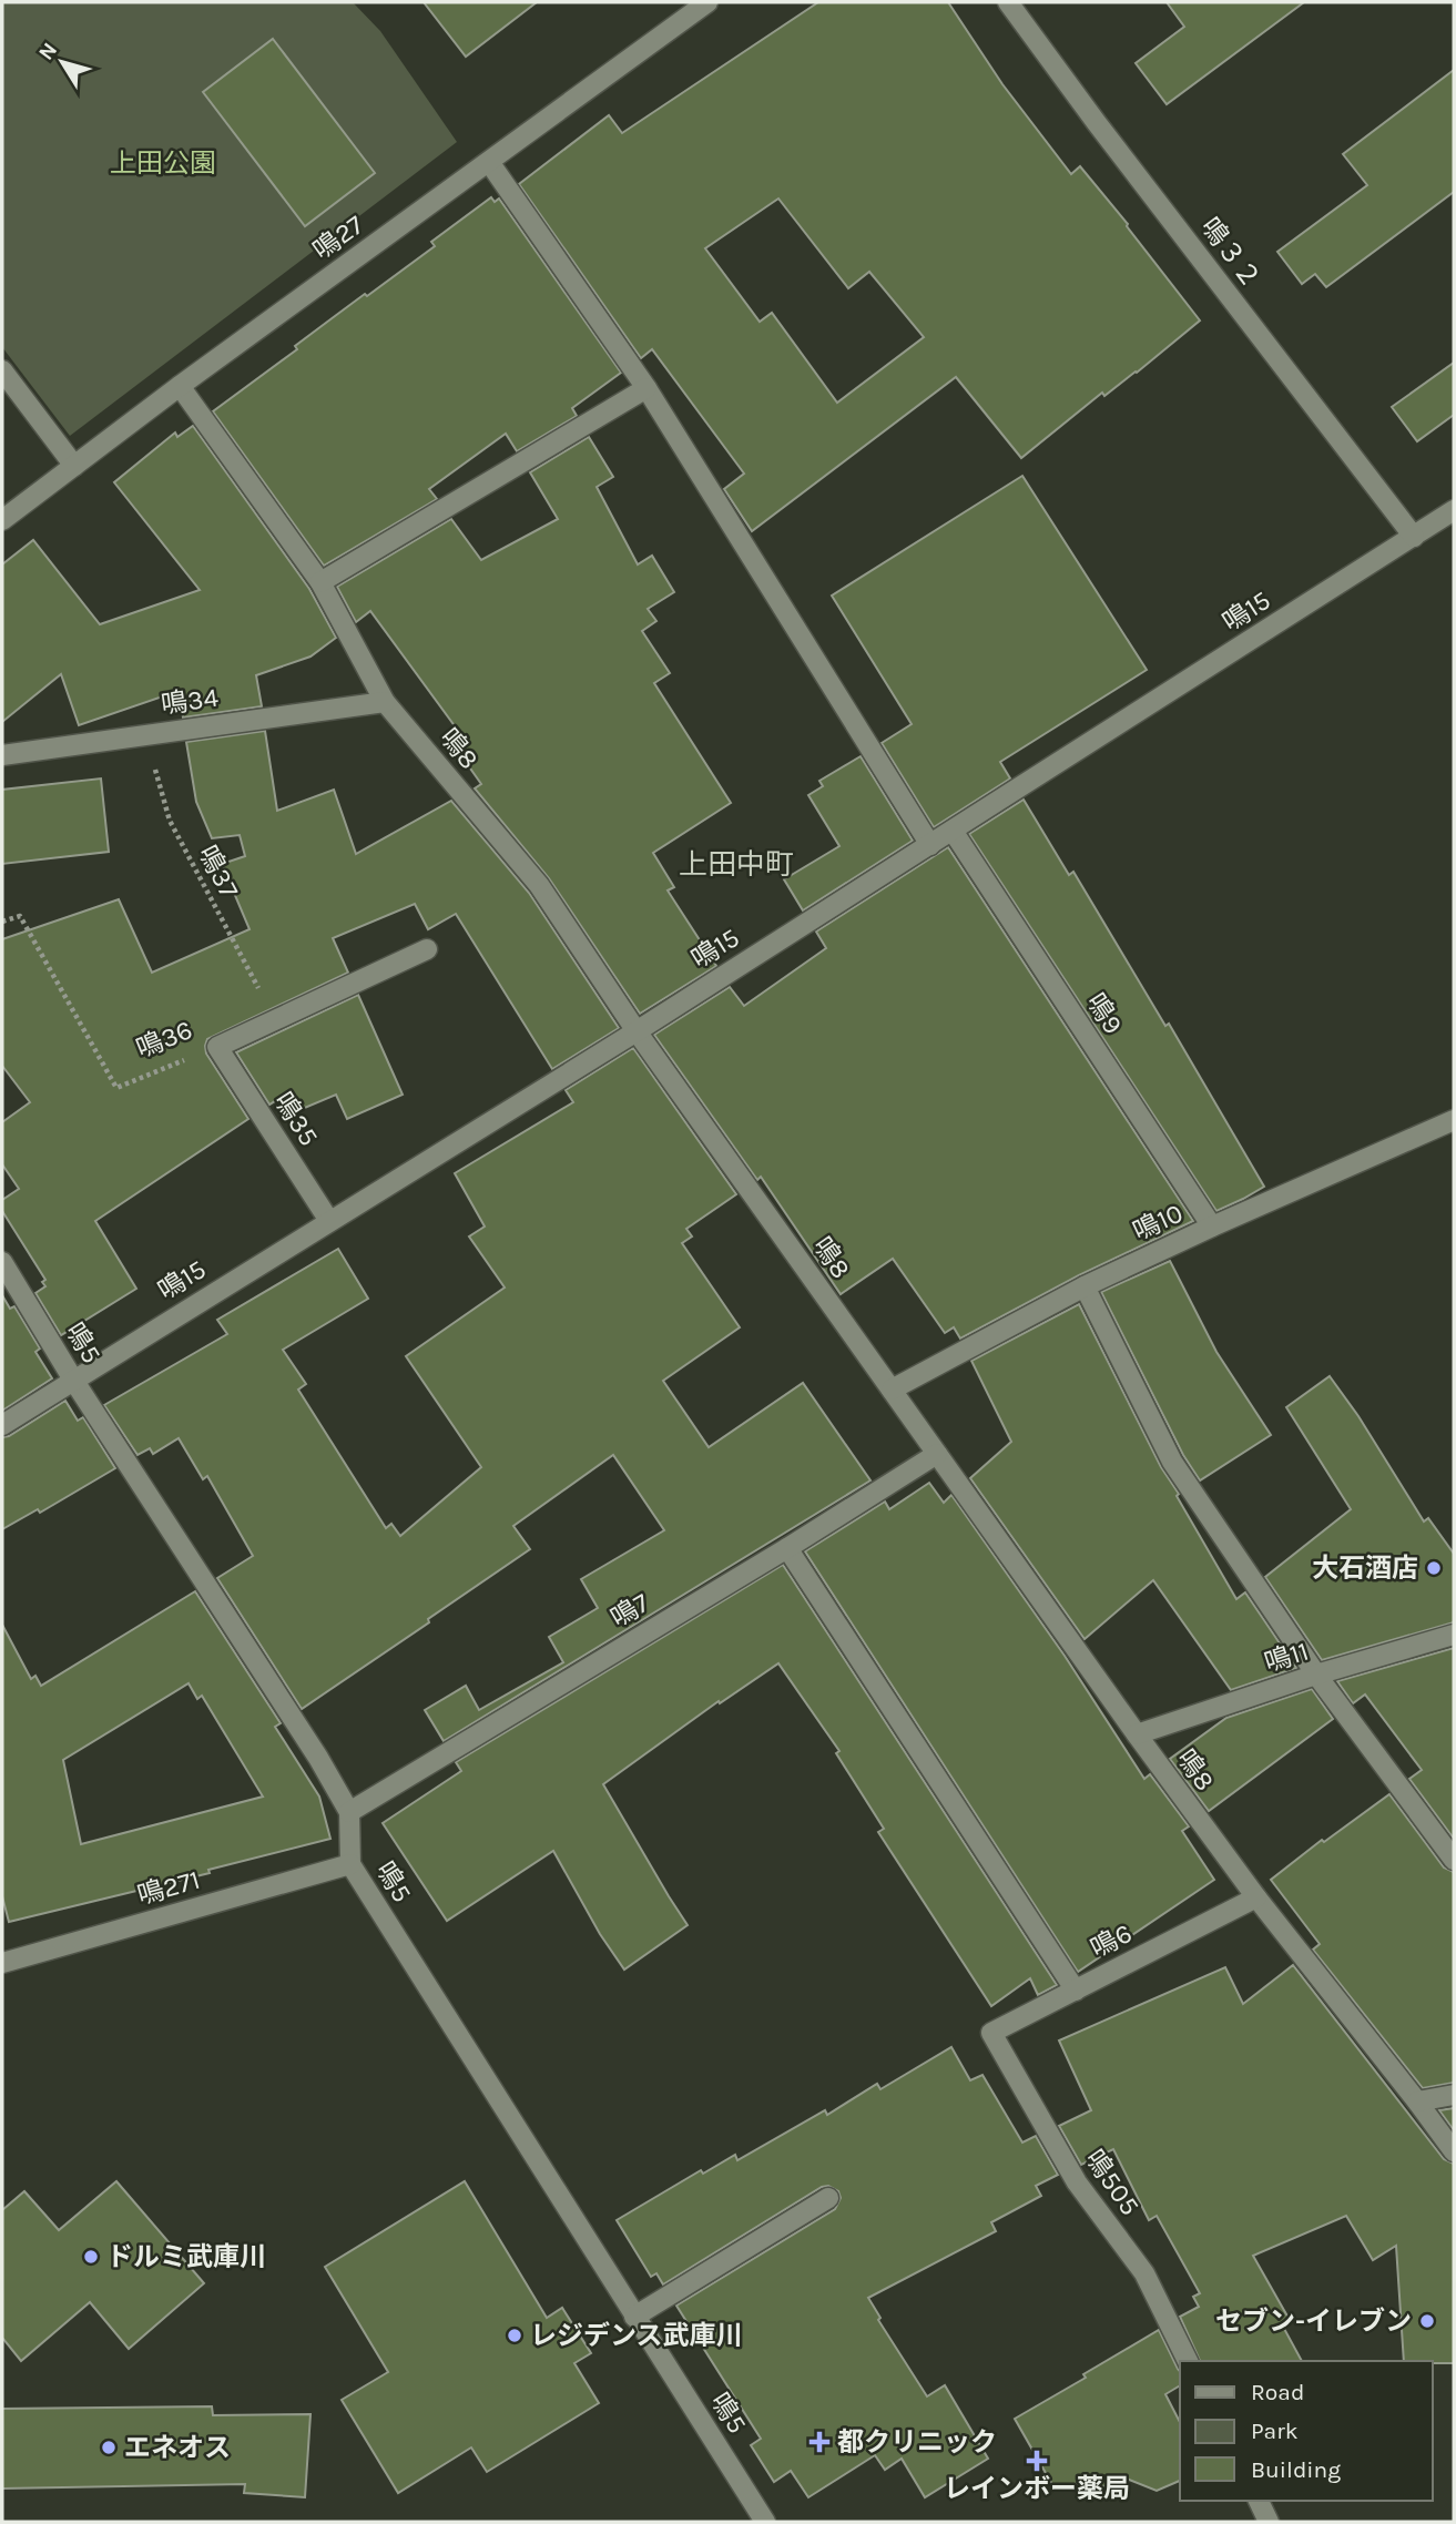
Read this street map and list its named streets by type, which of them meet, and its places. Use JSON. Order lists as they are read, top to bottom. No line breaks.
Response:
{"streets":{"street":["鳴27","鳴３２","鳴15","鳴34","鳴8","鳴9","鳴36","鳴35","鳴10","鳴5","鳴7","鳴11","鳴271","鳴6","鳴505"],"path":["鳴37"]},"crossings":[["鳴27","鳴8"],["鳴３２","鳴15"],["鳴15","鳴8"],["鳴15","鳴9"],["鳴15","鳴35"],["鳴15","鳴5"],["鳴34","鳴8"],["鳴34","鳴37"],["鳴8","鳴10"],["鳴8","鳴7"],["鳴8","鳴11"],["鳴8","鳴6"],["鳴37","鳴36"],["鳴9","鳴10"],["鳴36","鳴35"],["鳴5","鳴7"],["鳴5","鳴271"],["鳴6","鳴505"]],"districts":["上田中町"],"parks":["上田公園"],"places":{"other":["大石酒店","ドルミ武庫川","セブン-イレブン","レジデンス武庫川","エネオス"],"health":["都クリニック","レインボー薬局"]},"legend":["Road","Park","Building"],"north":"top left"}
